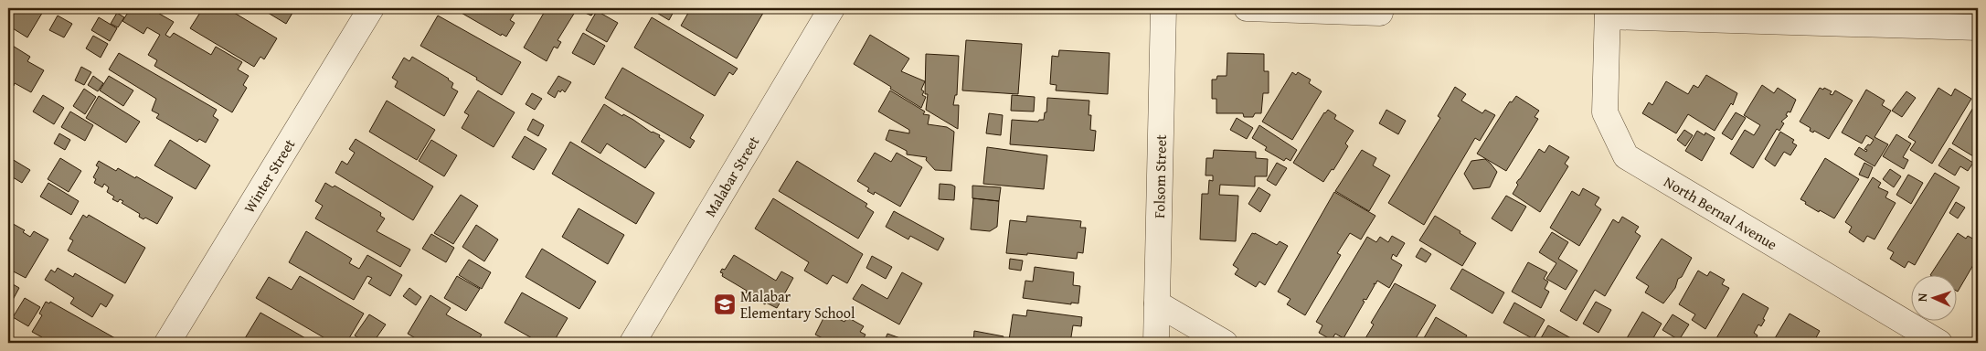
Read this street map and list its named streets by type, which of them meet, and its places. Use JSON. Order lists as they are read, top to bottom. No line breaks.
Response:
{"streets":{"street":["Winter Street","Malabar Street","Folsom Street","North Bernal Avenue"]},"places":{"school or university":["Malabar Elementary School"]},"north":"left"}
